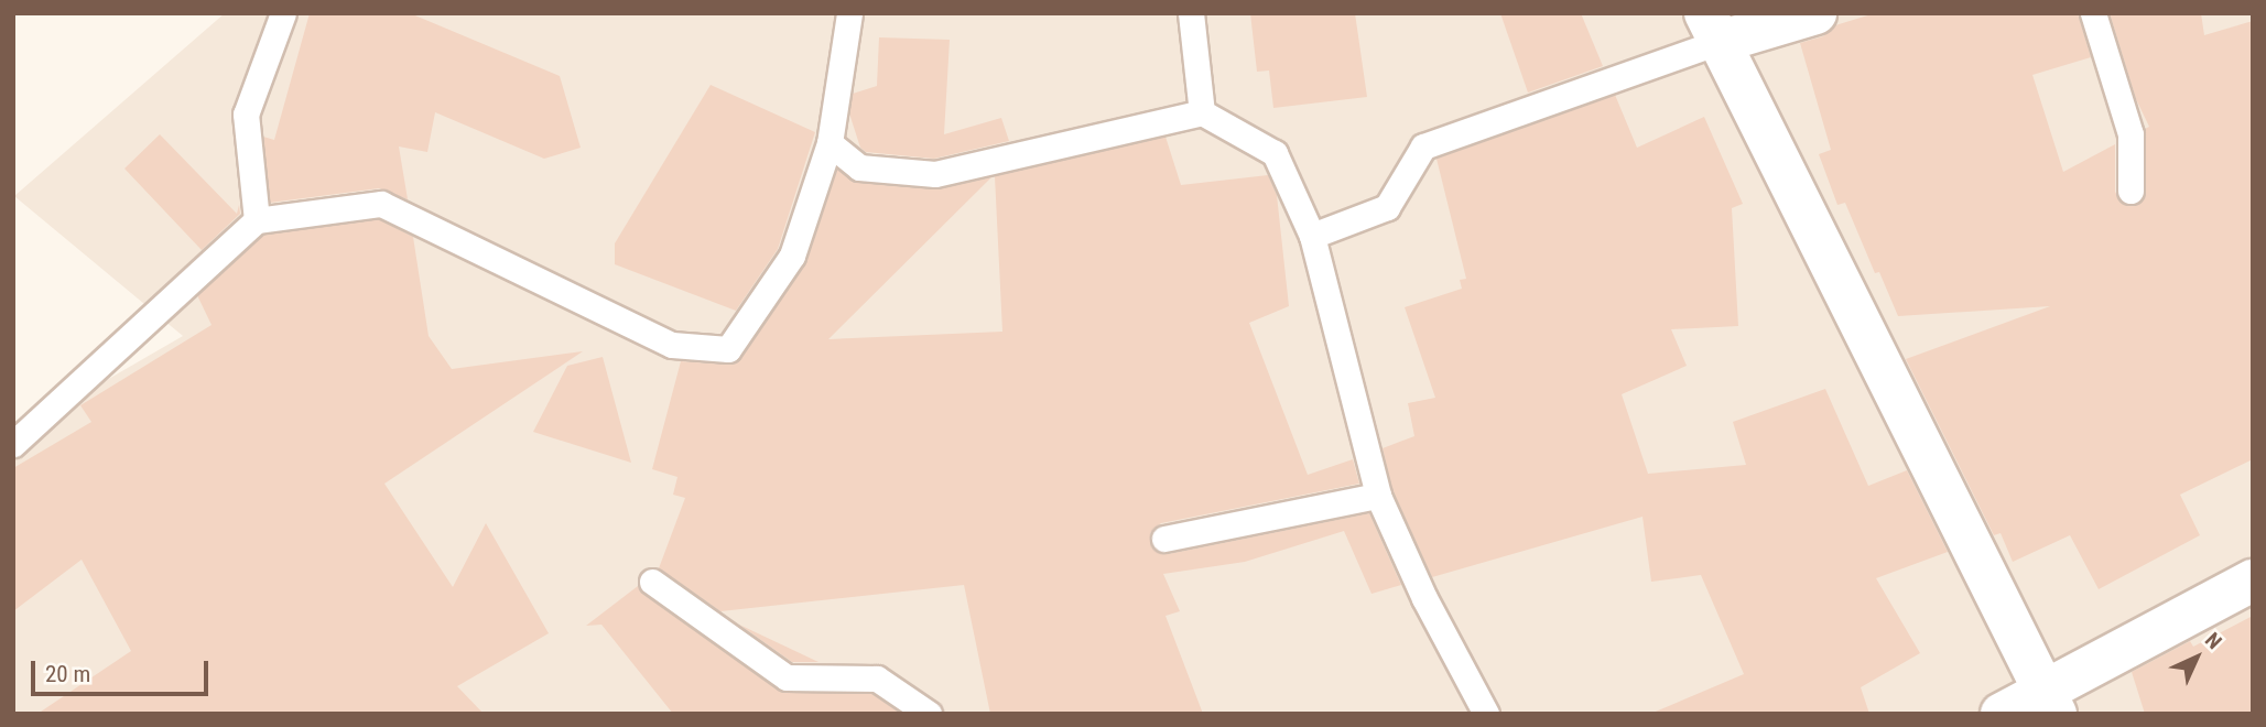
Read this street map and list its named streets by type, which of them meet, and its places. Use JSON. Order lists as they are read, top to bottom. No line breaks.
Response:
{"scale_bar":"20 m","north":"top right"}
